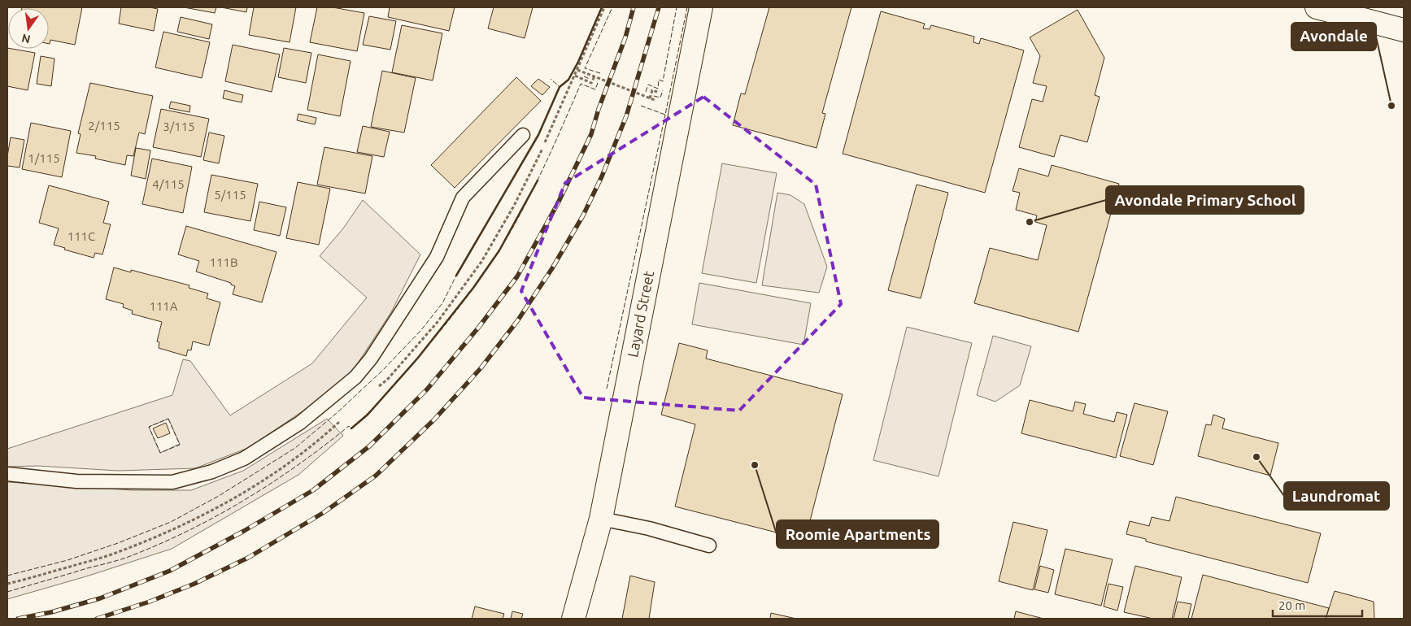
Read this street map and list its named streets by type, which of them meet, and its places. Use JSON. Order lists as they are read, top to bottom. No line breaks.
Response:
{"streets":{"street":["Layard Street"]},"places":["Avondale","Avondale Primary School","Laundromat","Roomie Apartments"],"house_numbers":["2/115","3/115","1/115","4/115","5/115","111C","111B","111A"],"scale_bar":"20 m","north":"bottom"}
